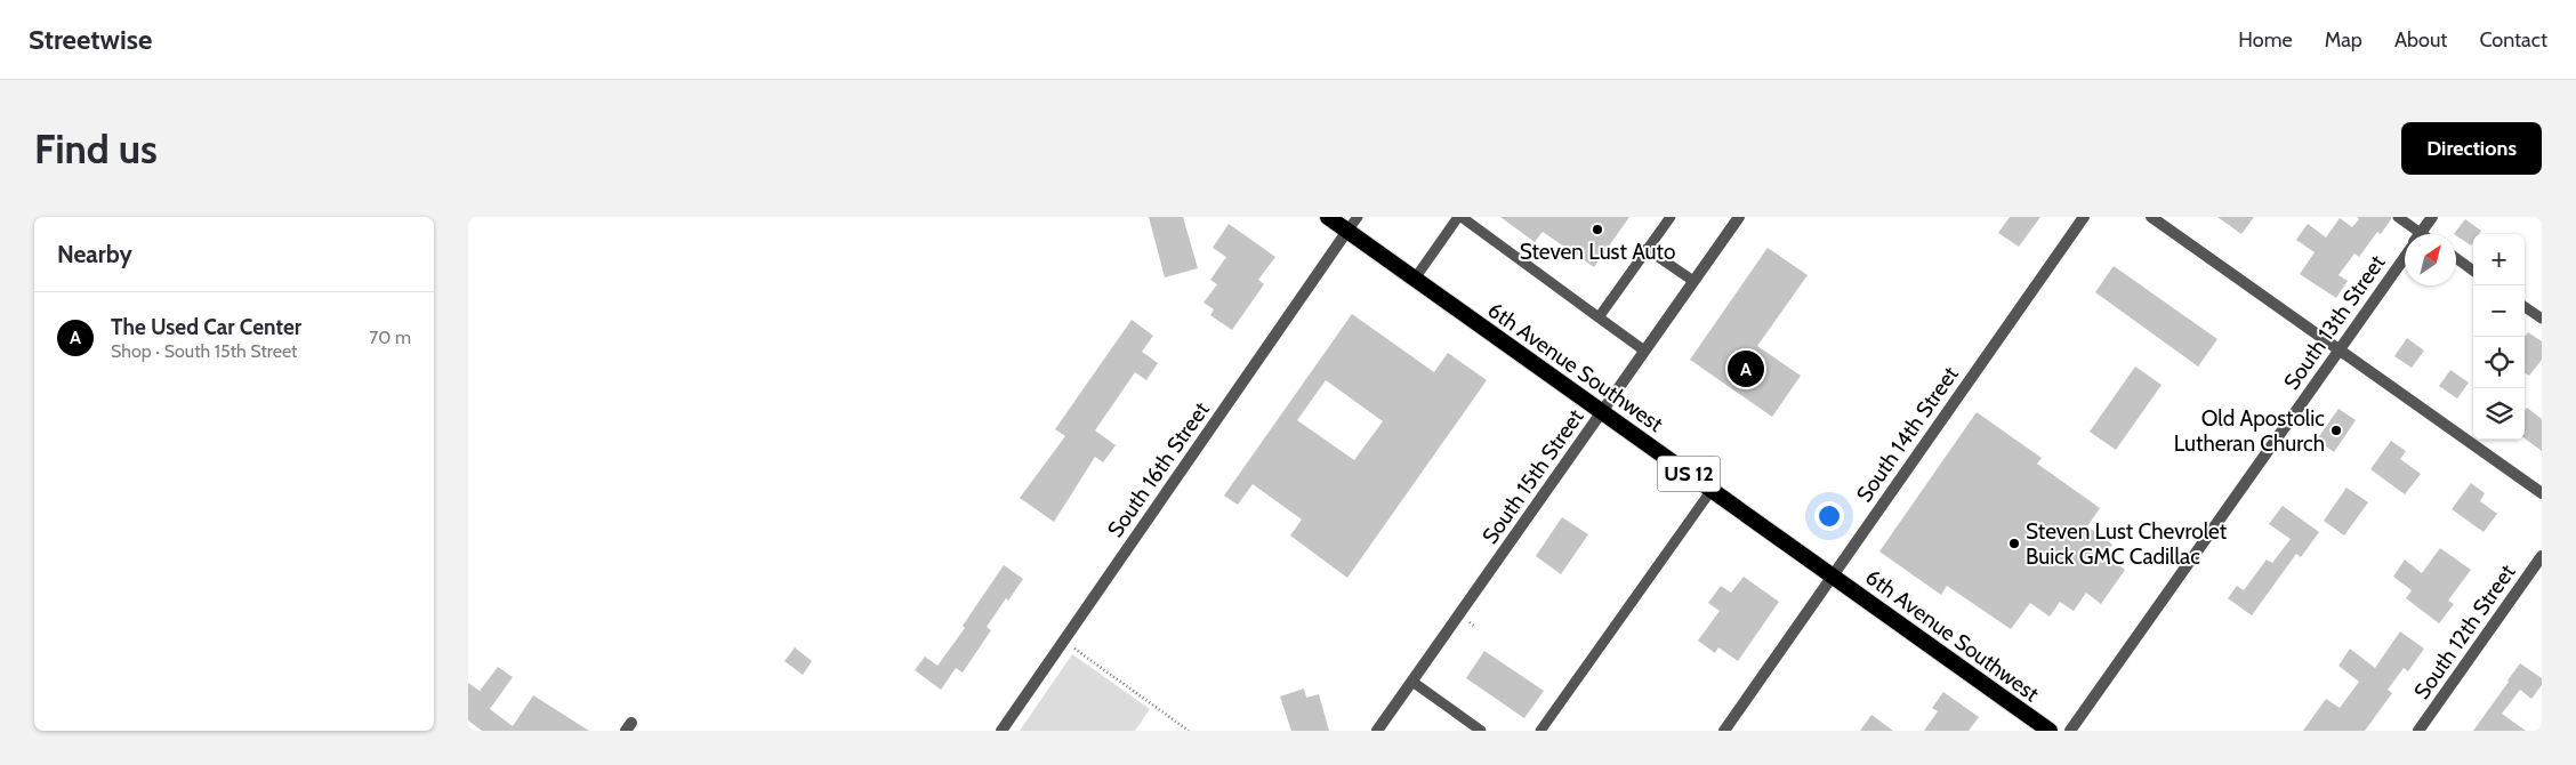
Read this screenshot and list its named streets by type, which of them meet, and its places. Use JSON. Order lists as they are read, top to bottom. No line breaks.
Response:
{"streets":{"highway":["6th Avenue Southwest","US 12"],"street":["South 13th Street","South 14th Street","South 16th Street","South 15th Street","South 12th Street"]},"crossings":[["6th Avenue Southwest","South 14th Street"],["6th Avenue Southwest","South 16th Street"],["6th Avenue Southwest","South 15th Street"]],"places":["Steven Lust Auto","Old Apostolic Lutheran Church","Steven Lust Chevrolet Buick GMC Cadillac"],"north":"top right","page":{"header":"Streetwise","nav":["Home","Map","About","Contact"],"buttons":"Directions","title":"Find us","heading":"Nearby","map_buttons":["+","−"],"list":[{"mark":"A","name":"The Used Car Center","note":"Shop · South 15th Street","value":"70 m"}],"pins":"A"}}
